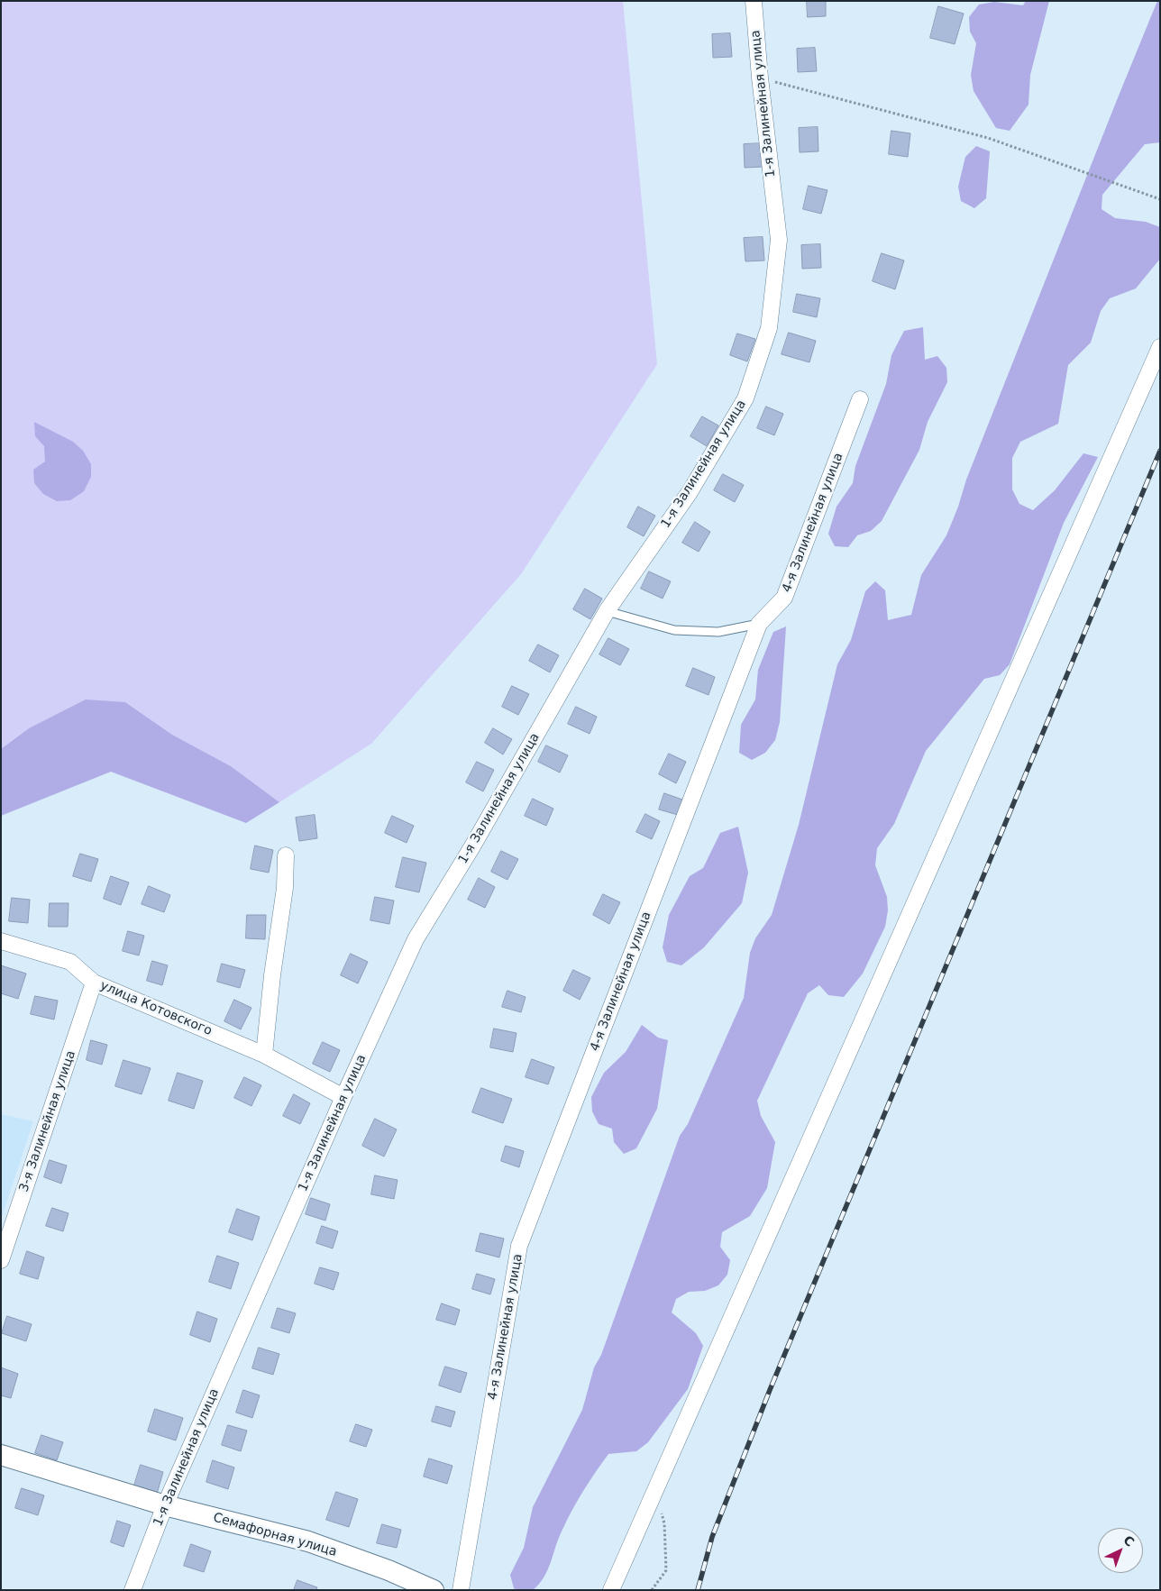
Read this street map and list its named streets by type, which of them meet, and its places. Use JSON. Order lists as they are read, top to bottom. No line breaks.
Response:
{"streets":{"street":["1-я Залинейная улица","4-я Залинейная улица","улица Котовского","3-я Залинейная улица","Семафорная улица"]},"crossings":[["1-я Залинейная улица","улица Котовского"],["1-я Залинейная улица","Семафорная улица"],["улица Котовского","3-я Залинейная улица"]],"north":"top right"}
